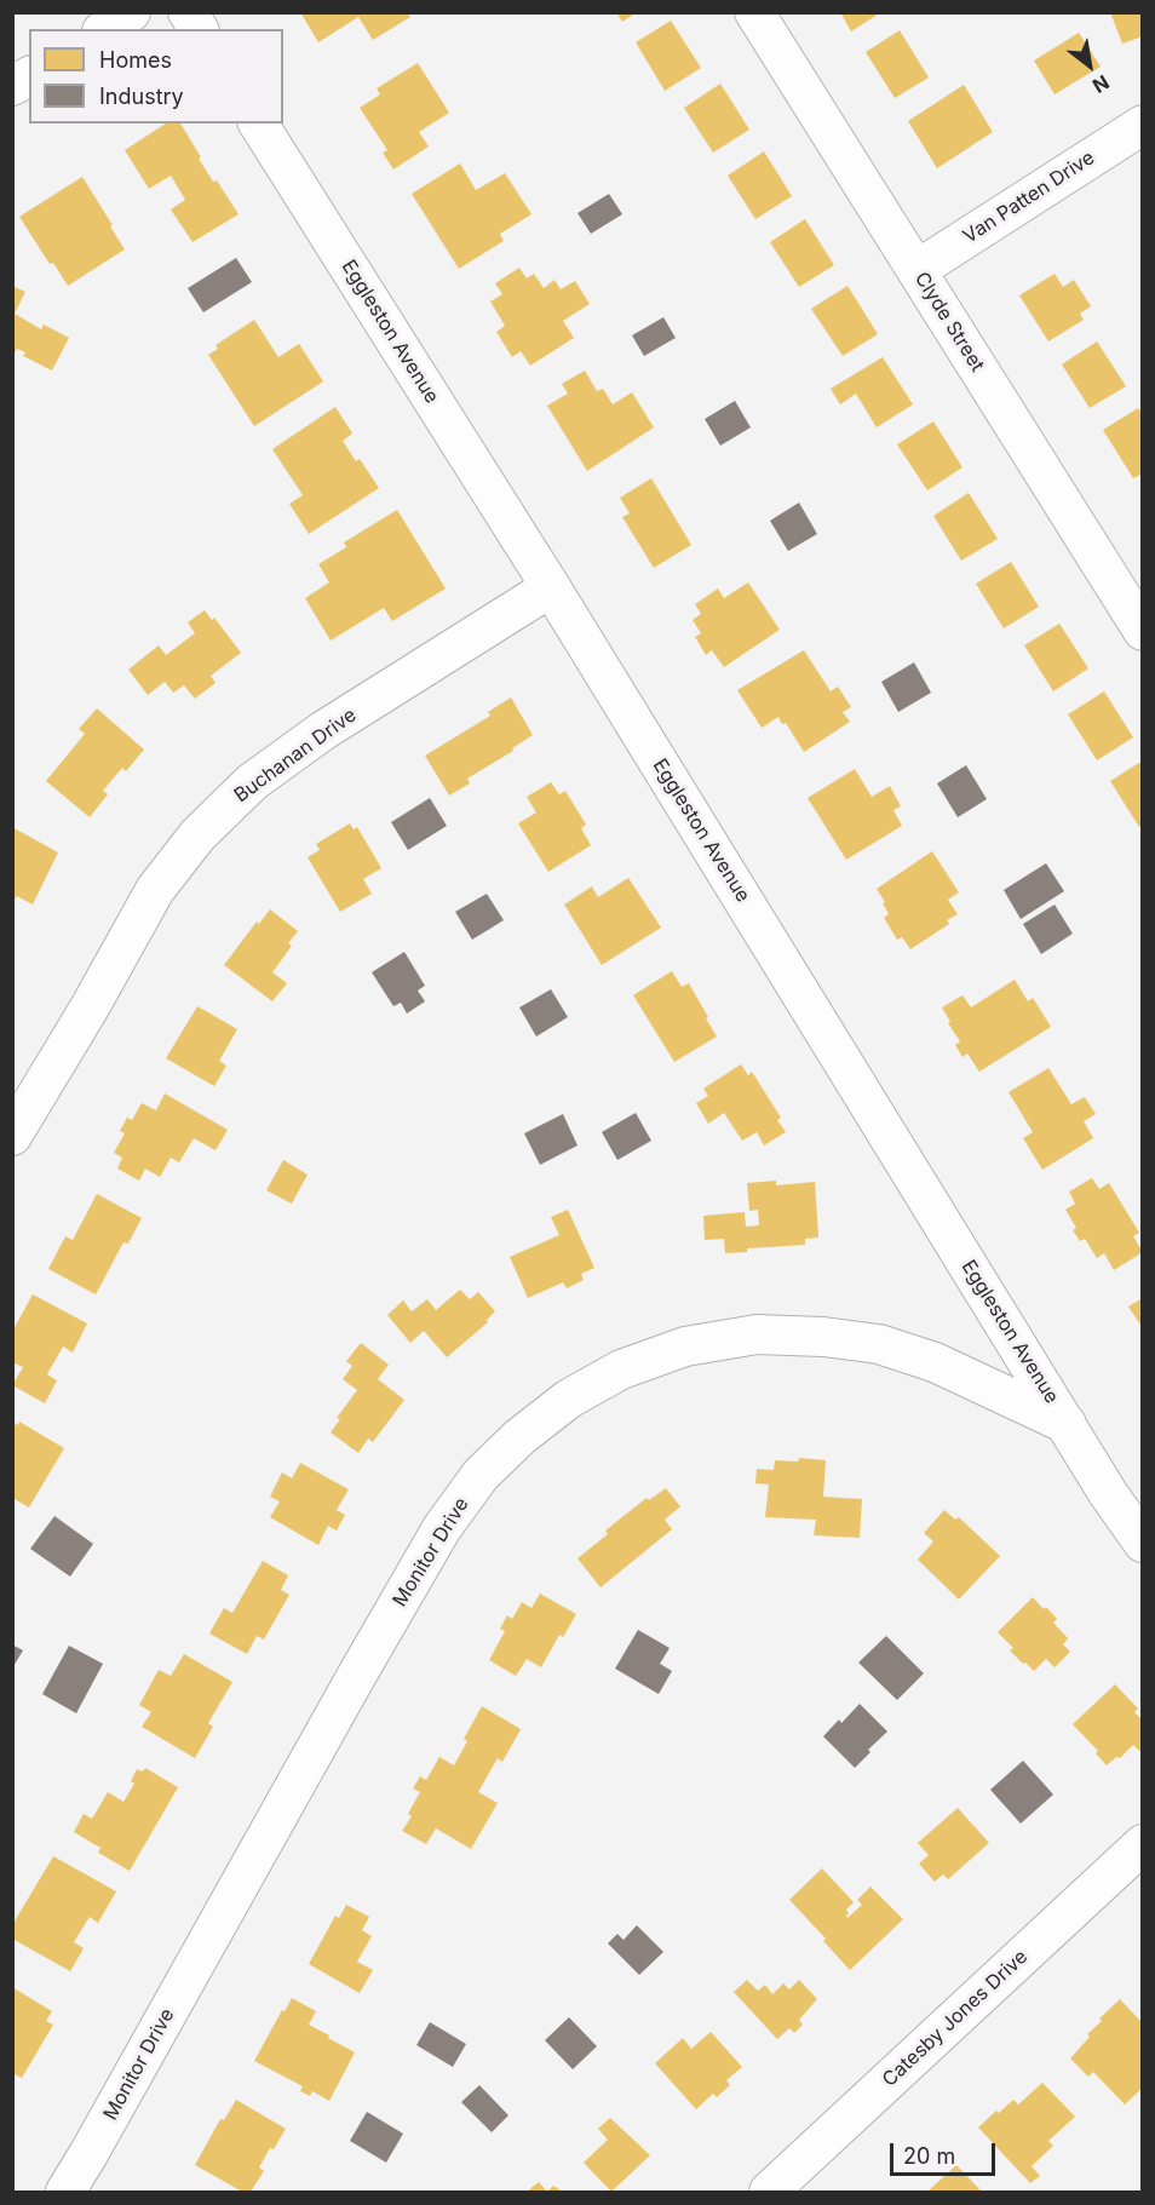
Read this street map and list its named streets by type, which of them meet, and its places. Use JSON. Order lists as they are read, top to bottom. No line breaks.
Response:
{"streets":{"street":["Van Patten Drive","Clyde Street","Eggleston Avenue","Buchanan Drive","Monitor Drive","Catesby Jones Drive"]},"crossings":[["Van Patten Drive","Clyde Street"],["Eggleston Avenue","Buchanan Drive"],["Eggleston Avenue","Monitor Drive"]],"legend":["Homes","Industry"],"scale_bar":"20 m","north":"bottom right"}
